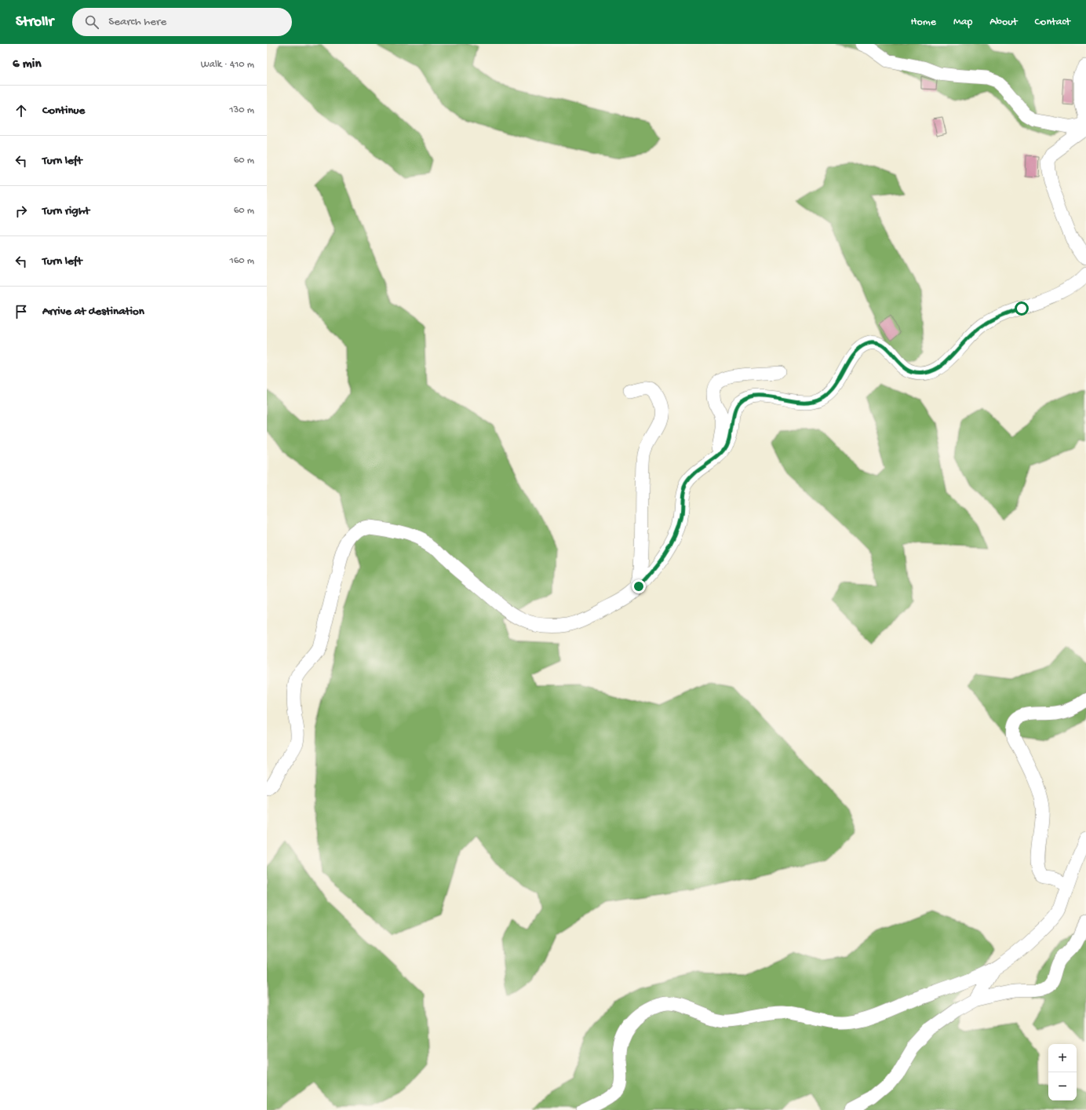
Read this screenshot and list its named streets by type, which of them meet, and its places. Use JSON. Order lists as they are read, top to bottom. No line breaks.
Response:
{"page":{"header":"Strollr","search":"Search here","nav":["Home","Map","About","Contact"],"heading":["6 min","Walk · 410 m"],"list":[["Continue","130 m"],["Turn left","60 m"],["Turn right","60 m"],["Turn left","160 m"],"Arrive at destination"],"map_buttons":["+","−"]}}
